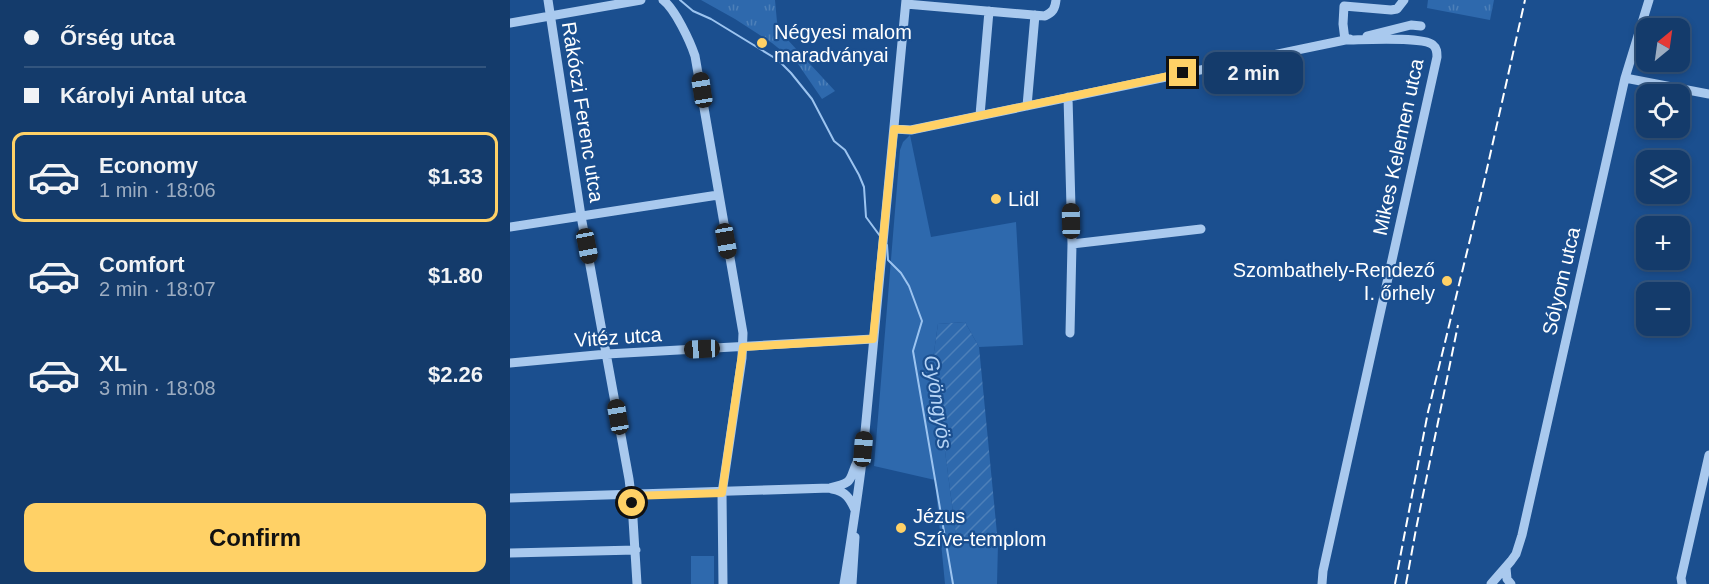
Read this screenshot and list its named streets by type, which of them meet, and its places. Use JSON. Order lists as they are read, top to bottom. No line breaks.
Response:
{"streets":{"street":["Rákóczi Ferenc utca","Mikes Kelemen utca","Sólyom utca","Vitéz utca"]},"crossings":[["Rákóczi Ferenc utca","Vitéz utca"]],"water":["Gyöngyös"],"places":["Négyesi malom maradványai","Lidl","Szombathely-Rendező I. őrhely","Jézus Szíve-templom"],"north":"top right","page":{"banner":["Őrség utca","Károlyi Antal utca"],"map_buttons":["+","−"],"bubble":"2 min","list":[{"name":"Economy","note":"1 min · 18:06","value":"$1.33"},{"name":"Comfort","note":"2 min · 18:07","value":"$1.80"},{"name":"XL","note":"3 min · 18:08","value":"$2.26"}],"buttons":"Confirm"}}
